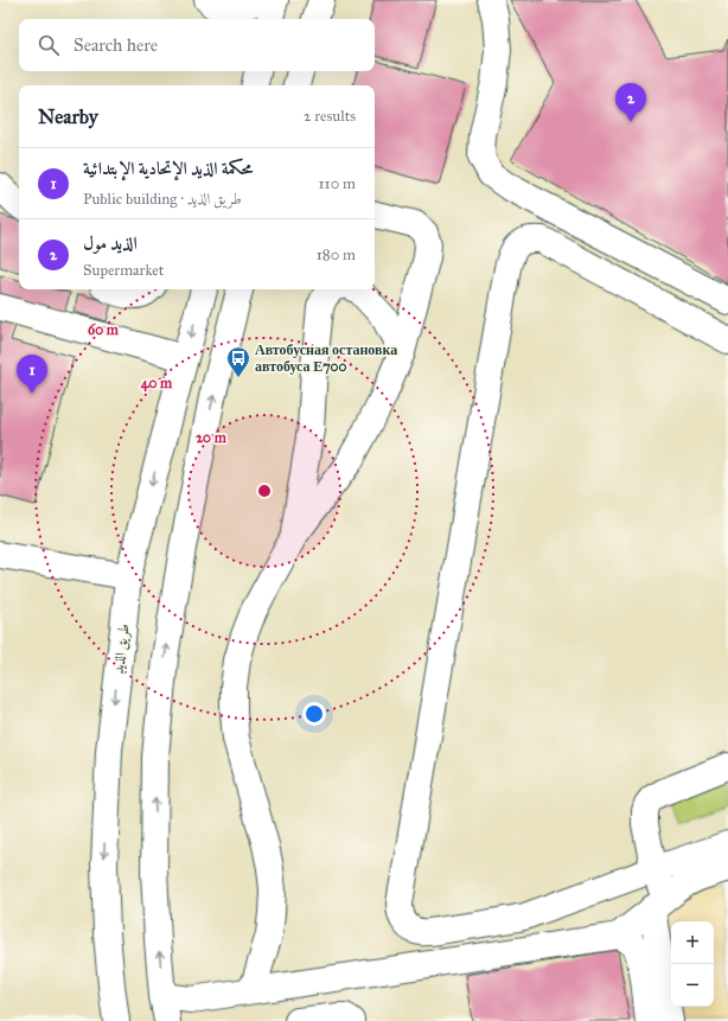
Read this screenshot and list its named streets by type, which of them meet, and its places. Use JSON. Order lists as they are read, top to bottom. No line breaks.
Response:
{"streets":{"main road":["طريق الذيد"]},"places":{"bus stop":["Автобусная остановка автобуса Е700"]},"page":{"search":"Search here","pins":["2","1"],"heading":["Nearby","2 results"],"list":[{"mark":"1","name":"محكمة الذيد الإتحادية الإبتدائية","note":"Public building · طريق الذيد","value":"110 m"},{"mark":"2","name":"الذيد مول","note":"Supermarket","value":"180 m"}],"map_buttons":["+","−"]},"rings":["60 m","40 m","20 m"]}
